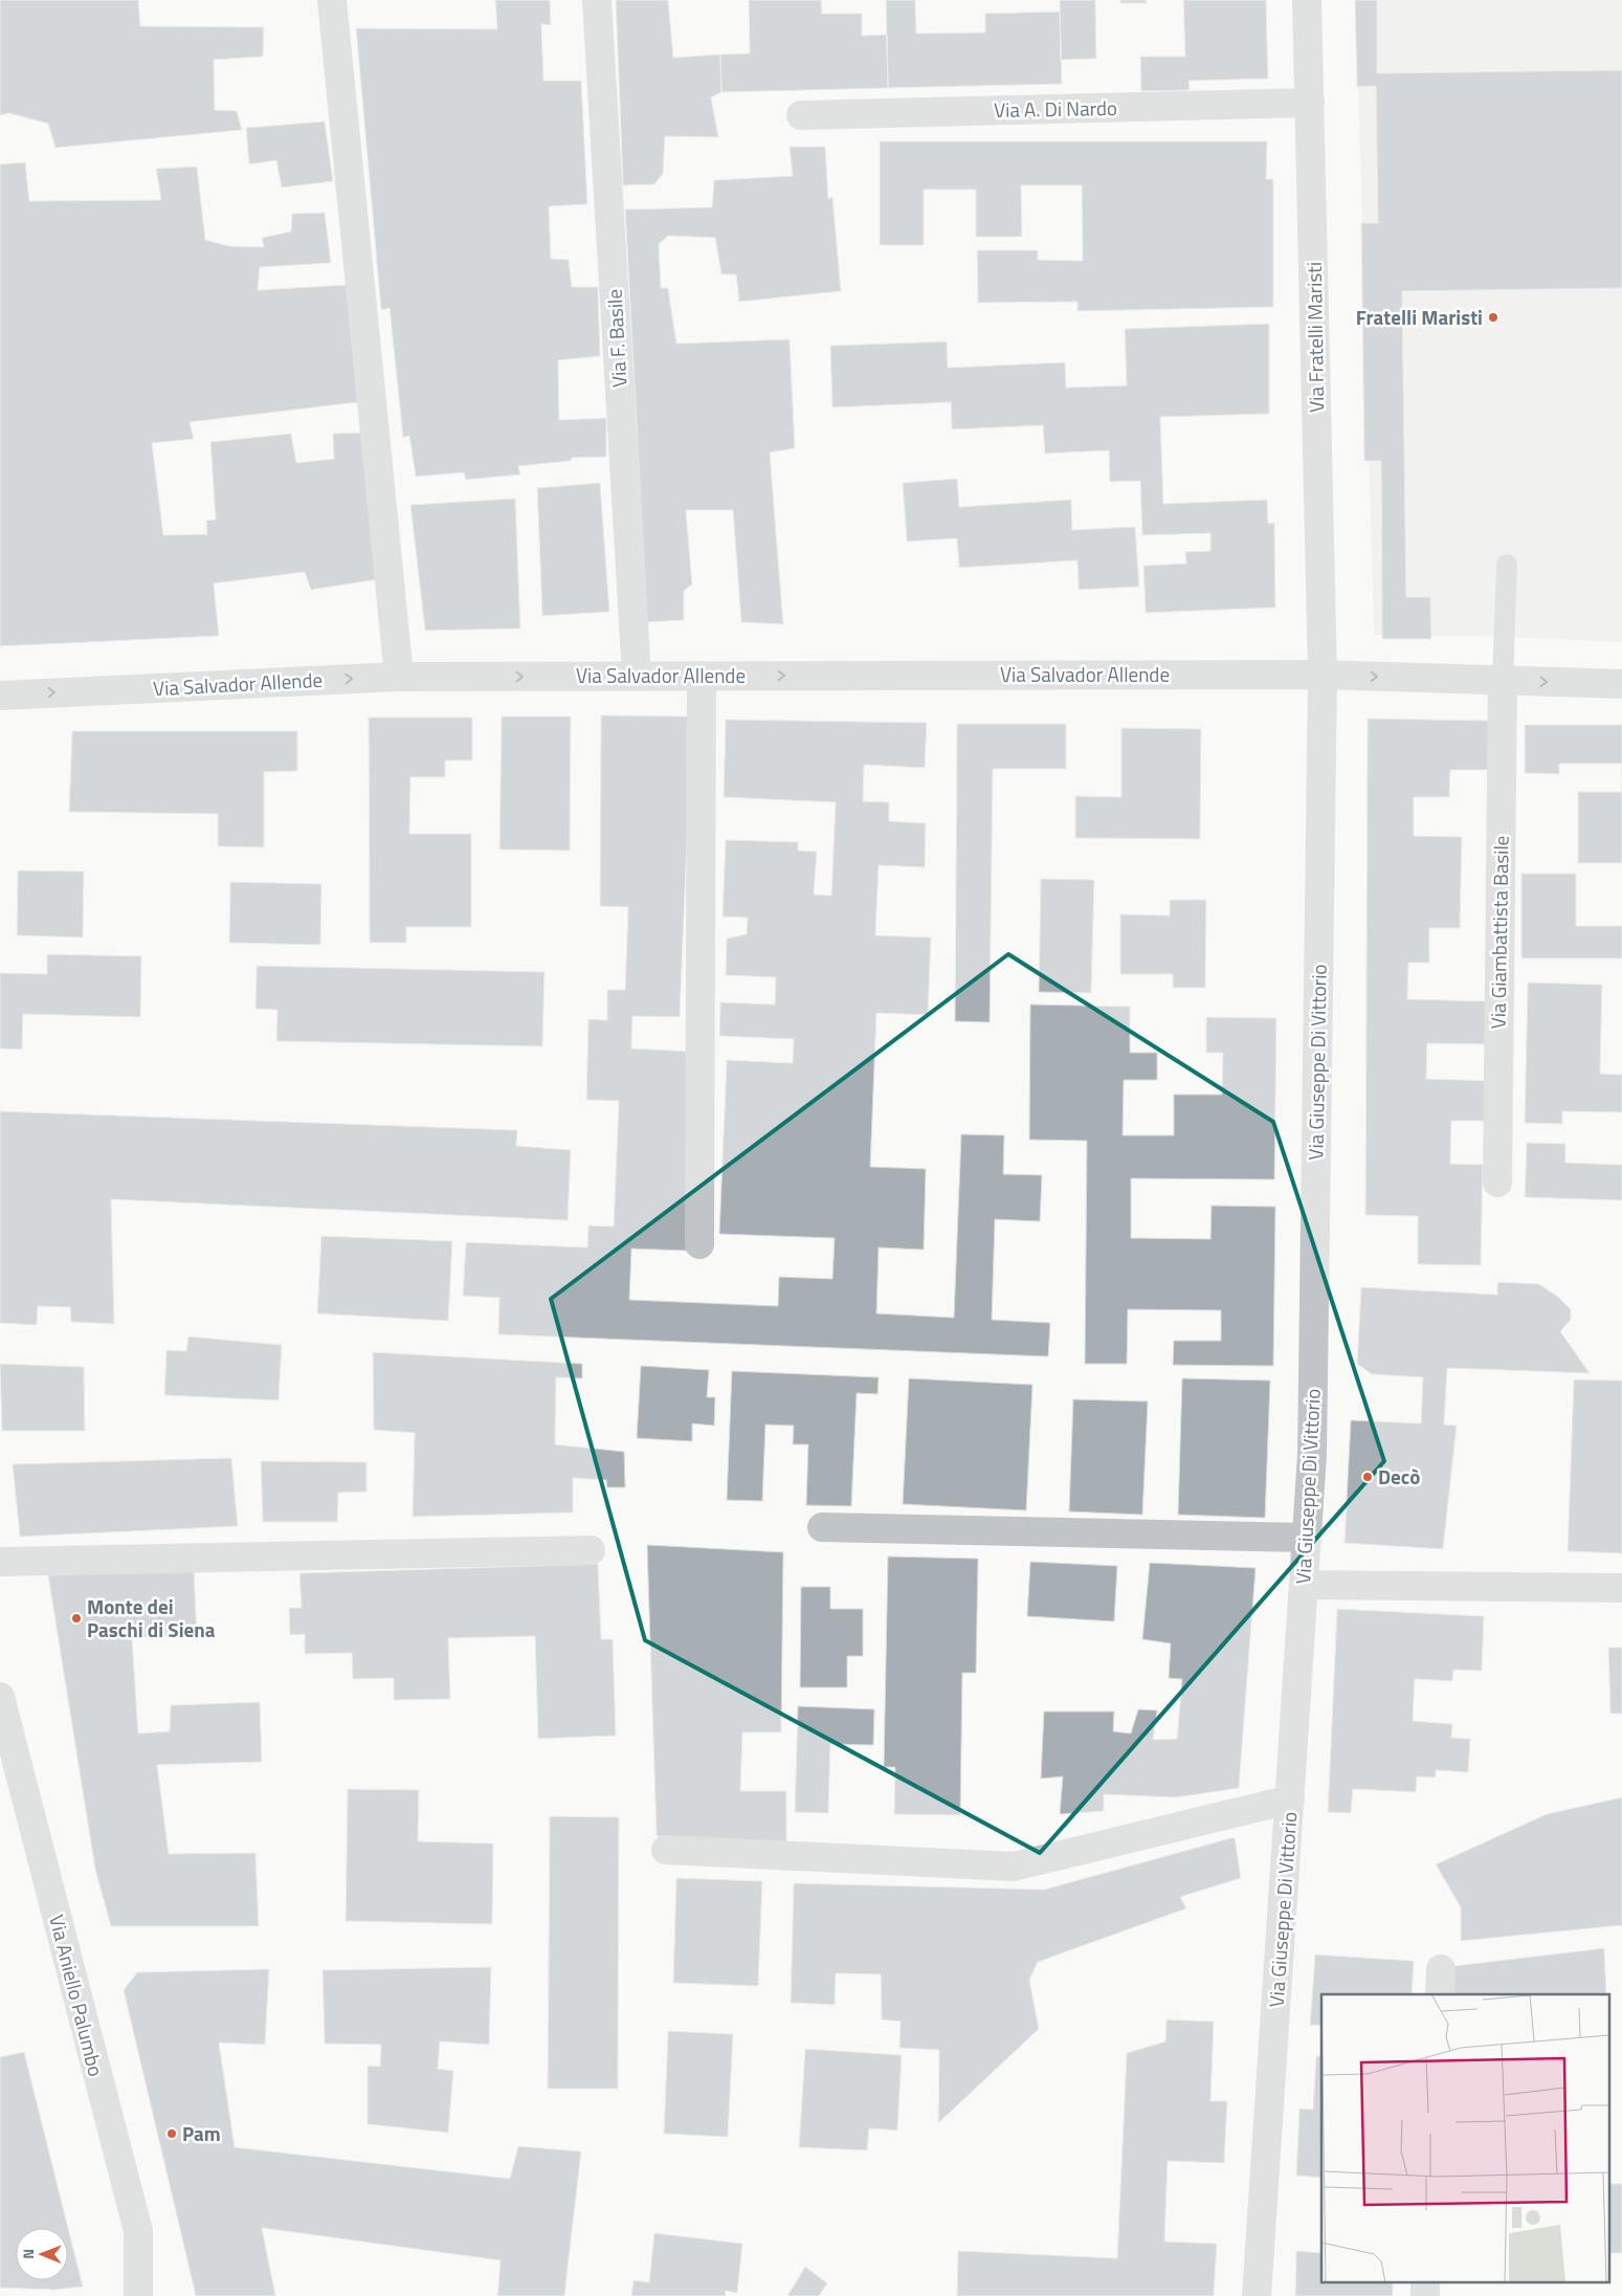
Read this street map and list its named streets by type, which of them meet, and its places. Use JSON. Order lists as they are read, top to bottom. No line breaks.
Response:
{"streets":{"street":["Via A. Di Nardo","Via Fratelli Maristi","Via F. Basile","Via Salvador Allende","Via Giambattista Basile","Via Giuseppe Di Vittorio","Via Aniello Palumbo"]},"crossings":[["Via A. Di Nardo","Via Fratelli Maristi"],["Via Fratelli Maristi","Via Salvador Allende"],["Via Fratelli Maristi","Via Giuseppe Di Vittorio"],["Via F. Basile","Via Salvador Allende"],["Via Salvador Allende","Via Giuseppe Di Vittorio"]],"one_way":["Via Salvador Allende"],"places":["Fratelli Maristi","Decò","Monte dei Paschi di Siena","Pam"],"north":"left"}
